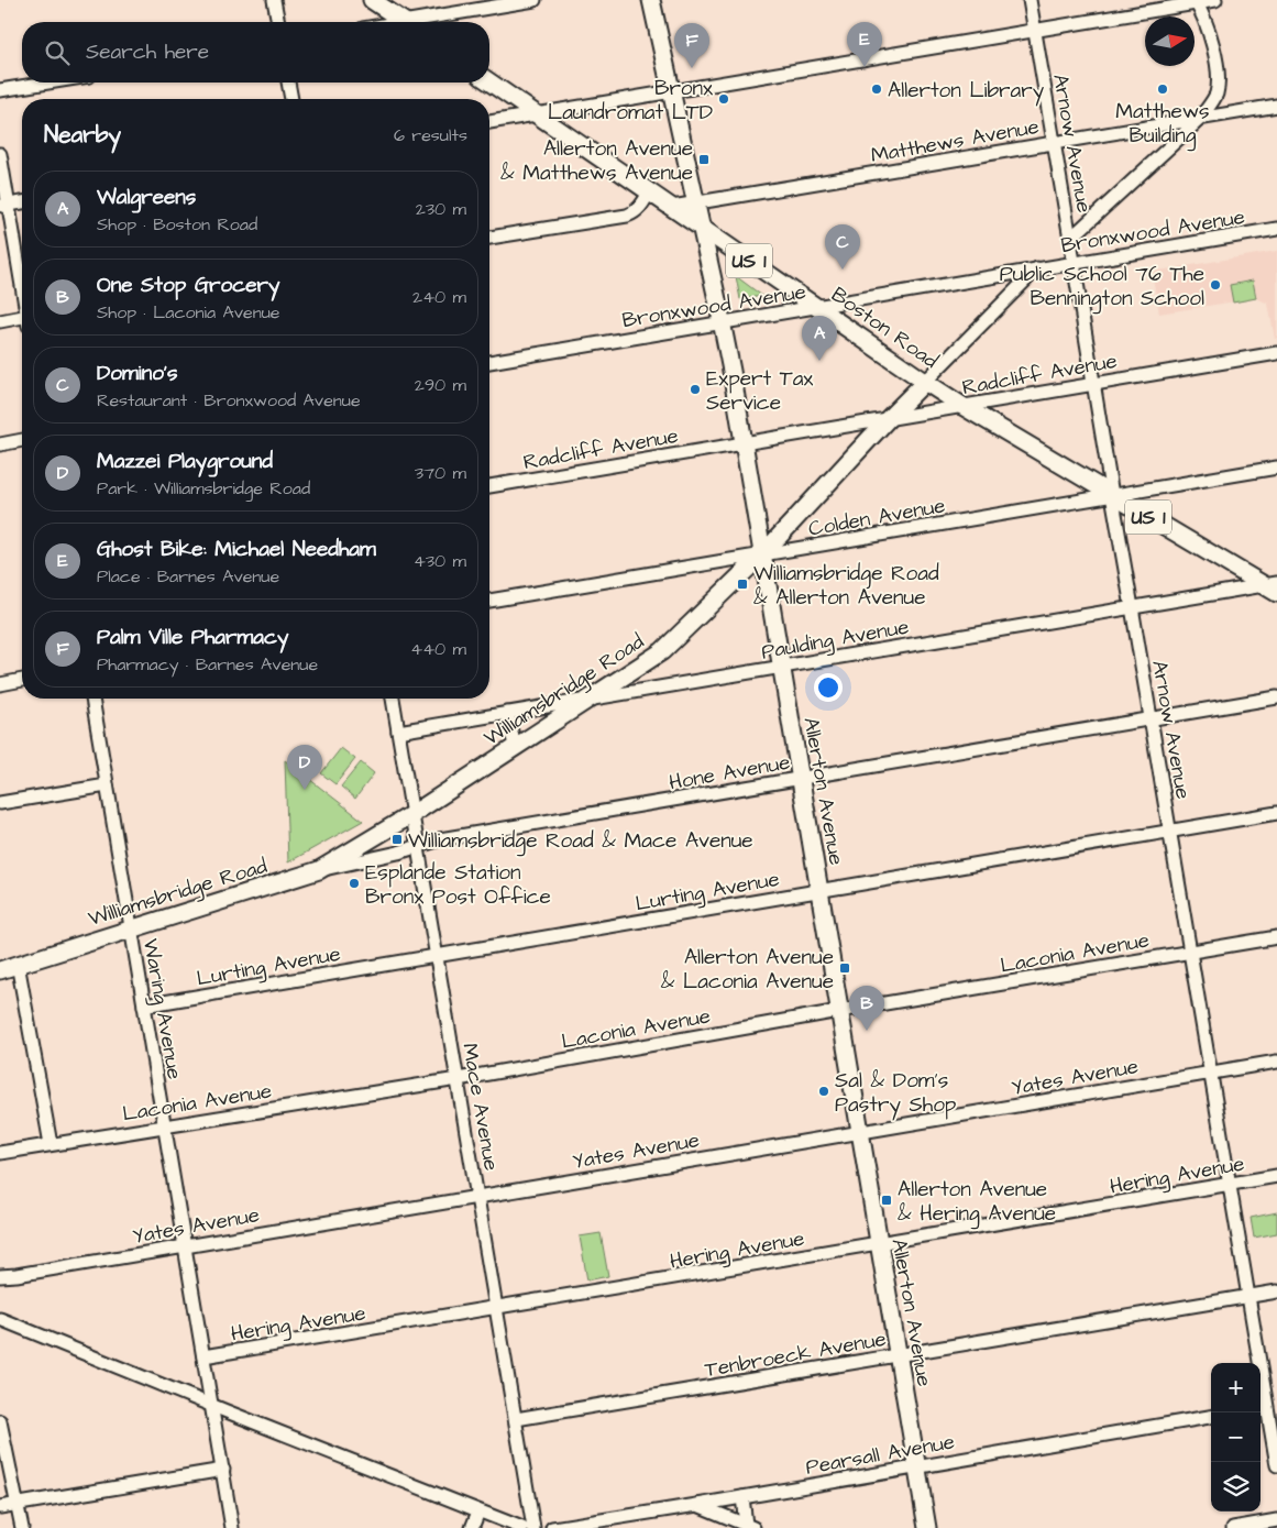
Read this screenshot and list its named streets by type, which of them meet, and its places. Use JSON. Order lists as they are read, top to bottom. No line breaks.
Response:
{"streets":{"main road":["US 1","Boston Road","Williamsbridge Road","Allerton Avenue"],"street":["Matthews Avenue","Arnow Avenue","Bronxwood Avenue","Radcliff Avenue","Colden Avenue","Paulding Avenue","Hone Avenue","Lurting Avenue","Laconia Avenue","Waring Avenue","Yates Avenue","Mace Avenue","Hering Avenue","Tenbroeck Avenue","Pearsall Avenue"]},"crossings":[["Matthews Avenue","Arnow Avenue"],["Matthews Avenue","Boston Road"],["Matthews Avenue","Allerton Avenue"],["Arnow Avenue","Bronxwood Avenue"],["Arnow Avenue","Boston Road"],["Arnow Avenue","Radcliff Avenue"],["Arnow Avenue","Colden Avenue"],["Arnow Avenue","Paulding Avenue"],["Arnow Avenue","Hone Avenue"],["Arnow Avenue","Lurting Avenue"],["Arnow Avenue","Laconia Avenue"],["Arnow Avenue","Yates Avenue"],["Arnow Avenue","Hering Avenue"],["Arnow Avenue","Tenbroeck Avenue"],["Bronxwood Avenue","Boston Road"],["Bronxwood Avenue","Williamsbridge Road"],["Bronxwood Avenue","Allerton Avenue"],["Boston Road","Radcliff Avenue"],["Boston Road","Colden Avenue"],["Boston Road","Paulding Avenue"],["Boston Road","Williamsbridge Road"],["Boston Road","Allerton Avenue"],["Radcliff Avenue","Williamsbridge Road"],["Radcliff Avenue","Allerton Avenue"],["Colden Avenue","Williamsbridge Road"],["Colden Avenue","Allerton Avenue"],["Paulding Avenue","Williamsbridge Road"],["Paulding Avenue","Allerton Avenue"],["Paulding Avenue","Mace Avenue"],["Williamsbridge Road","Hone Avenue"],["Williamsbridge Road","Allerton Avenue"],["Williamsbridge Road","Waring Avenue"],["Williamsbridge Road","Mace Avenue"],["Hone Avenue","Allerton Avenue"],["Hone Avenue","Mace Avenue"],["Allerton Avenue","Lurting Avenue"],["Allerton Avenue","Laconia Avenue"],["Allerton Avenue","Yates Avenue"],["Allerton Avenue","Hering Avenue"],["Allerton Avenue","Tenbroeck Avenue"],["Allerton Avenue","Pearsall Avenue"],["Lurting Avenue","Waring Avenue"],["Lurting Avenue","Mace Avenue"],["Laconia Avenue","Waring Avenue"],["Laconia Avenue","Mace Avenue"],["Waring Avenue","Yates Avenue"],["Waring Avenue","Hering Avenue"],["Yates Avenue","Mace Avenue"],["Mace Avenue","Hering Avenue"],["Mace Avenue","Tenbroeck Avenue"]],"places":{"other":["Allerton Library","Matthews Building","Bronx Laundromat LTD","Public School 76 The Bennington School","Expert Tax Service","Esplande Station Bronx Post Office","Sal & Dom's Pastry Shop"],"transit":["Allerton Avenue & Matthews Avenue","Williamsbridge Road & Allerton Avenue","Williamsbridge Road & Mace Avenue","Allerton Avenue & Laconia Avenue","Allerton Avenue & Hering Avenue"]},"north":"right","page":{"pins":["E","F","C","A","D","B"],"search":"Search here","heading":["Nearby","6 results"],"list":[{"mark":"A","name":"Walgreens","note":"Shop · Boston Road","value":"230 m"},{"mark":"B","name":"One Stop Grocery","note":"Shop · Laconia Avenue","value":"240 m"},{"mark":"C","name":"Domino's","note":"Restaurant · Bronxwood Avenue","value":"290 m"},{"mark":"D","name":"Mazzei Playground","note":"Park · Williamsbridge Road","value":"370 m"},{"mark":"E","name":"Ghost Bike: Michael Needham","note":"Place · Barnes Avenue","value":"430 m"},{"mark":"F","name":"Palm Ville Pharmacy","note":"Pharmacy · Barnes Avenue","value":"440 m"}],"map_buttons":["+","−"]}}
